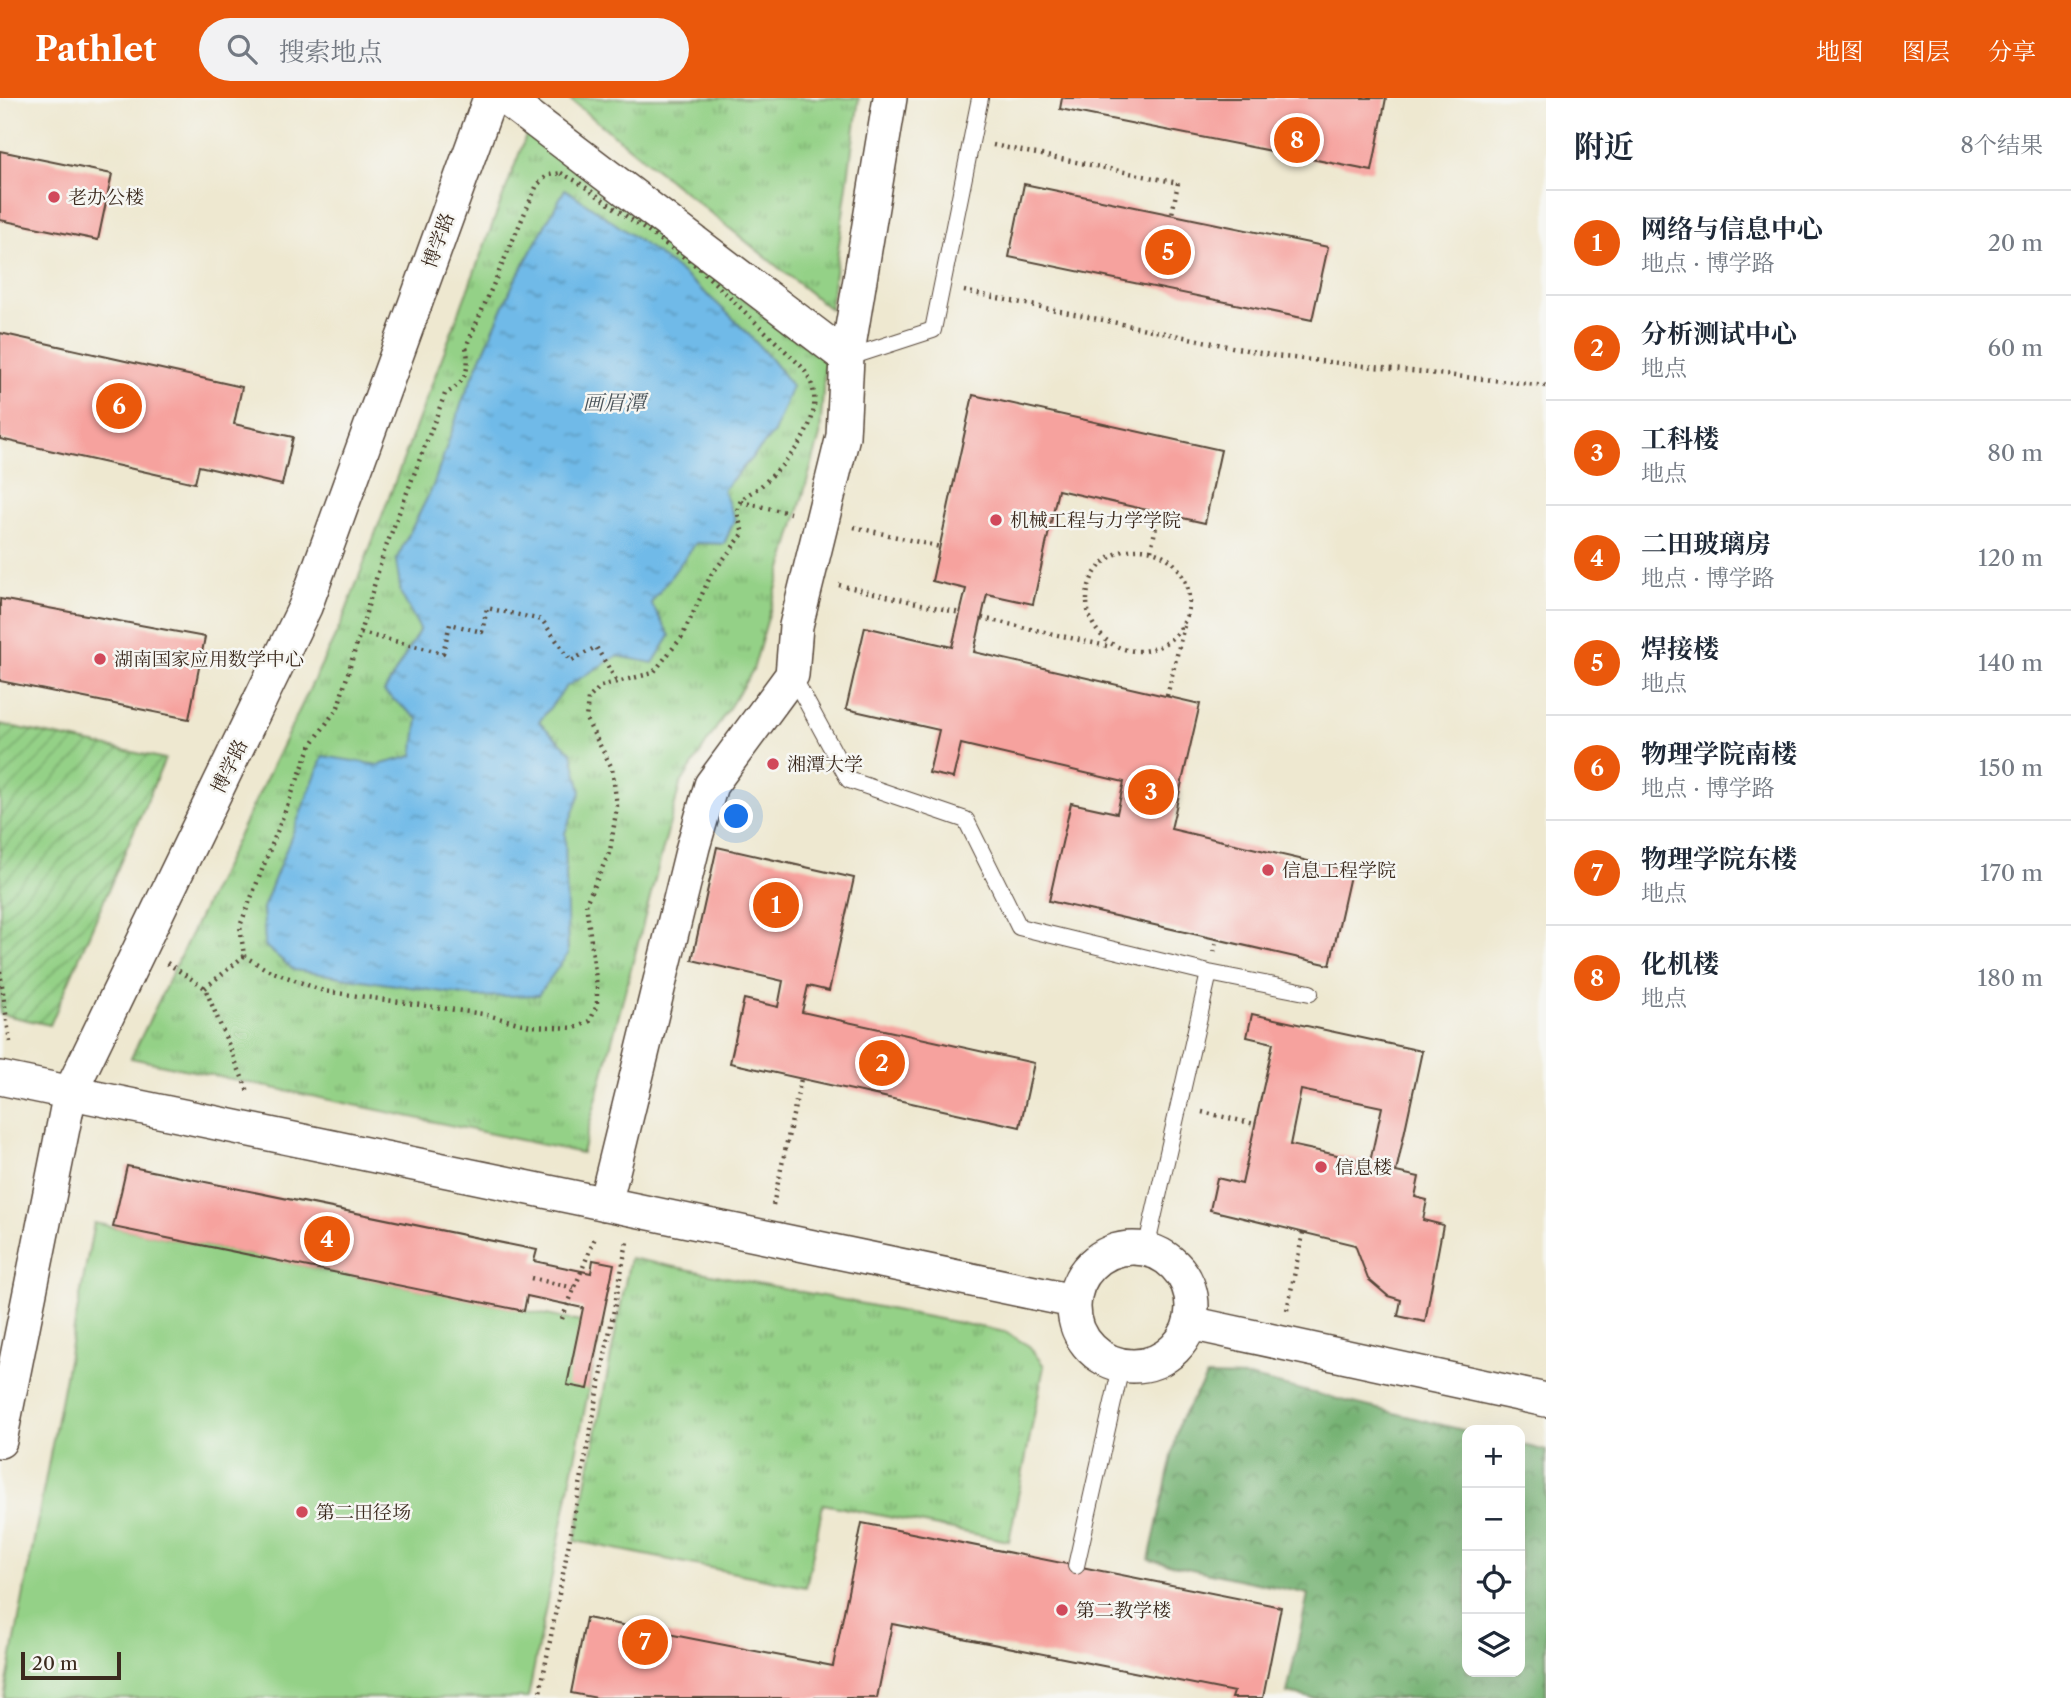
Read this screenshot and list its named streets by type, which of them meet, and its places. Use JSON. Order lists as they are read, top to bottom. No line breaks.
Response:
{"streets":{"street":["博学路"]},"water":["画眉潭"],"places":["老办公楼","机械工程与力学学院","湖南国家应用数学中心","湘潭大学","信息工程学院","信息楼","第二田径场","第二教学楼"],"scale_bar":"20 m","page":{"header":"Pathlet","search":"搜索地点","nav":["地图","图层","分享"],"heading":["附近","8个结果"],"pins":["8","5","6","3","1","2","4","7"],"list":[{"mark":"1","name":"网络与信息中心","note":"地点 · 博学路","value":"20 m"},{"mark":"2","name":"分析测试中心","note":"地点","value":"60 m"},{"mark":"3","name":"工科楼","note":"地点","value":"80 m"},{"mark":"4","name":"二田玻璃房","note":"地点 · 博学路","value":"120 m"},{"mark":"5","name":"焊接楼","note":"地点","value":"140 m"},{"mark":"6","name":"物理学院南楼","note":"地点 · 博学路","value":"150 m"},{"mark":"7","name":"物理学院东楼","note":"地点","value":"170 m"},{"mark":"8","name":"化机楼","note":"地点","value":"180 m"}],"map_buttons":["+","−"],"scale":"20 m"}}
